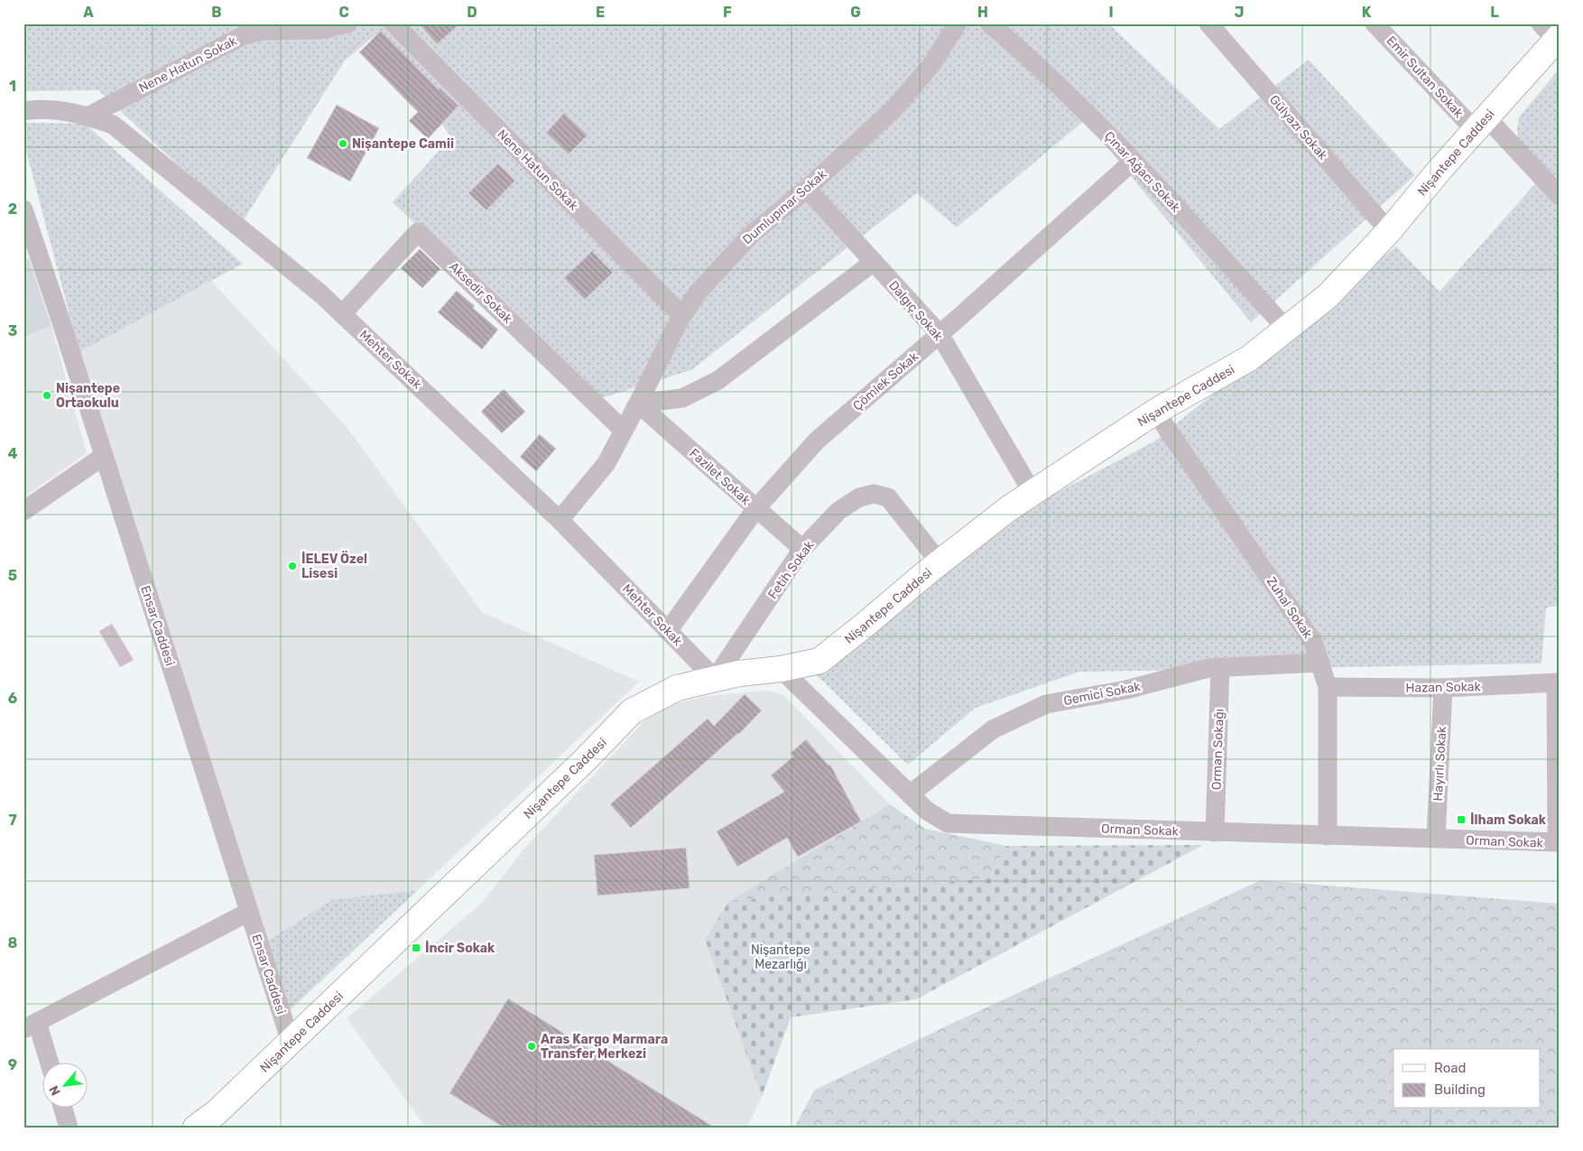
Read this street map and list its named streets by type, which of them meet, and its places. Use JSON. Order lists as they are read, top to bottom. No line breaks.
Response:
{"streets":{"street":["Nene Hatun Sokak","Emir Sultan Sokak","Gülyazı Sokak","Nişantepe Caddesi","Çınar Ağacı Sokak","Dumlupınar Sokak","Aksedir Sokak","Dalgıç Sokak","Mehter Sokak","Çömlek Sokak","Fazilet Sokak","Fetih Sokak","Zuhal Sokak","Ensar Caddesi","Hazan Sokak","Gemici Sokak","Orman Sokağı","Hayırlı Sokak","Orman Sokak"]},"crossings":[["Nene Hatun Sokak","Dumlupınar Sokak"],["Nene Hatun Sokak","Mehter Sokak"],["Emir Sultan Sokak","Nişantepe Caddesi"],["Gülyazı Sokak","Nişantepe Caddesi"],["Nişantepe Caddesi","Çınar Ağacı Sokak"],["Nişantepe Caddesi","Dalgıç Sokak"],["Nişantepe Caddesi","Mehter Sokak"],["Nişantepe Caddesi","Fetih Sokak"],["Nişantepe Caddesi","Zuhal Sokak"],["Nişantepe Caddesi","Ensar Caddesi"],["Nişantepe Caddesi","Orman Sokak"],["Çınar Ağacı Sokak","Çömlek Sokak"],["Dumlupınar Sokak","Aksedir Sokak"],["Dumlupınar Sokak","Dalgıç Sokak"],["Dumlupınar Sokak","Mehter Sokak"],["Dumlupınar Sokak","Fazilet Sokak"],["Aksedir Sokak","Mehter Sokak"],["Dalgıç Sokak","Çömlek Sokak"],["Mehter Sokak","Çömlek Sokak"],["Mehter Sokak","Fetih Sokak"],["Çömlek Sokak","Fazilet Sokak"],["Fazilet Sokak","Fetih Sokak"],["Zuhal Sokak","Hazan Sokak"],["Zuhal Sokak","Gemici Sokak"],["Zuhal Sokak","Orman Sokak"],["Hazan Sokak","Hayırlı Sokak"],["Gemici Sokak","Orman Sokağı"],["Gemici Sokak","Orman Sokak"],["Orman Sokağı","Orman Sokak"],["Hayırlı Sokak","Orman Sokak"]],"parks":["Nişantepe Mezarlığı"],"places":{"other":["Nişantepe Camii","Nişantepe Ortaokulu","İELEV Özel Lisesi","Aras Kargo Marmara Transfer Merkezi"],"transit":["İlham Sokak","İncir Sokak"]},"legend":["Road","Building"],"north":"bottom left","grid":{"columns":["A","B","C","D","E","F","G","H","I","J","K","L"],"rows":["1","2","3","4","5","6","7","8","9"]}}
